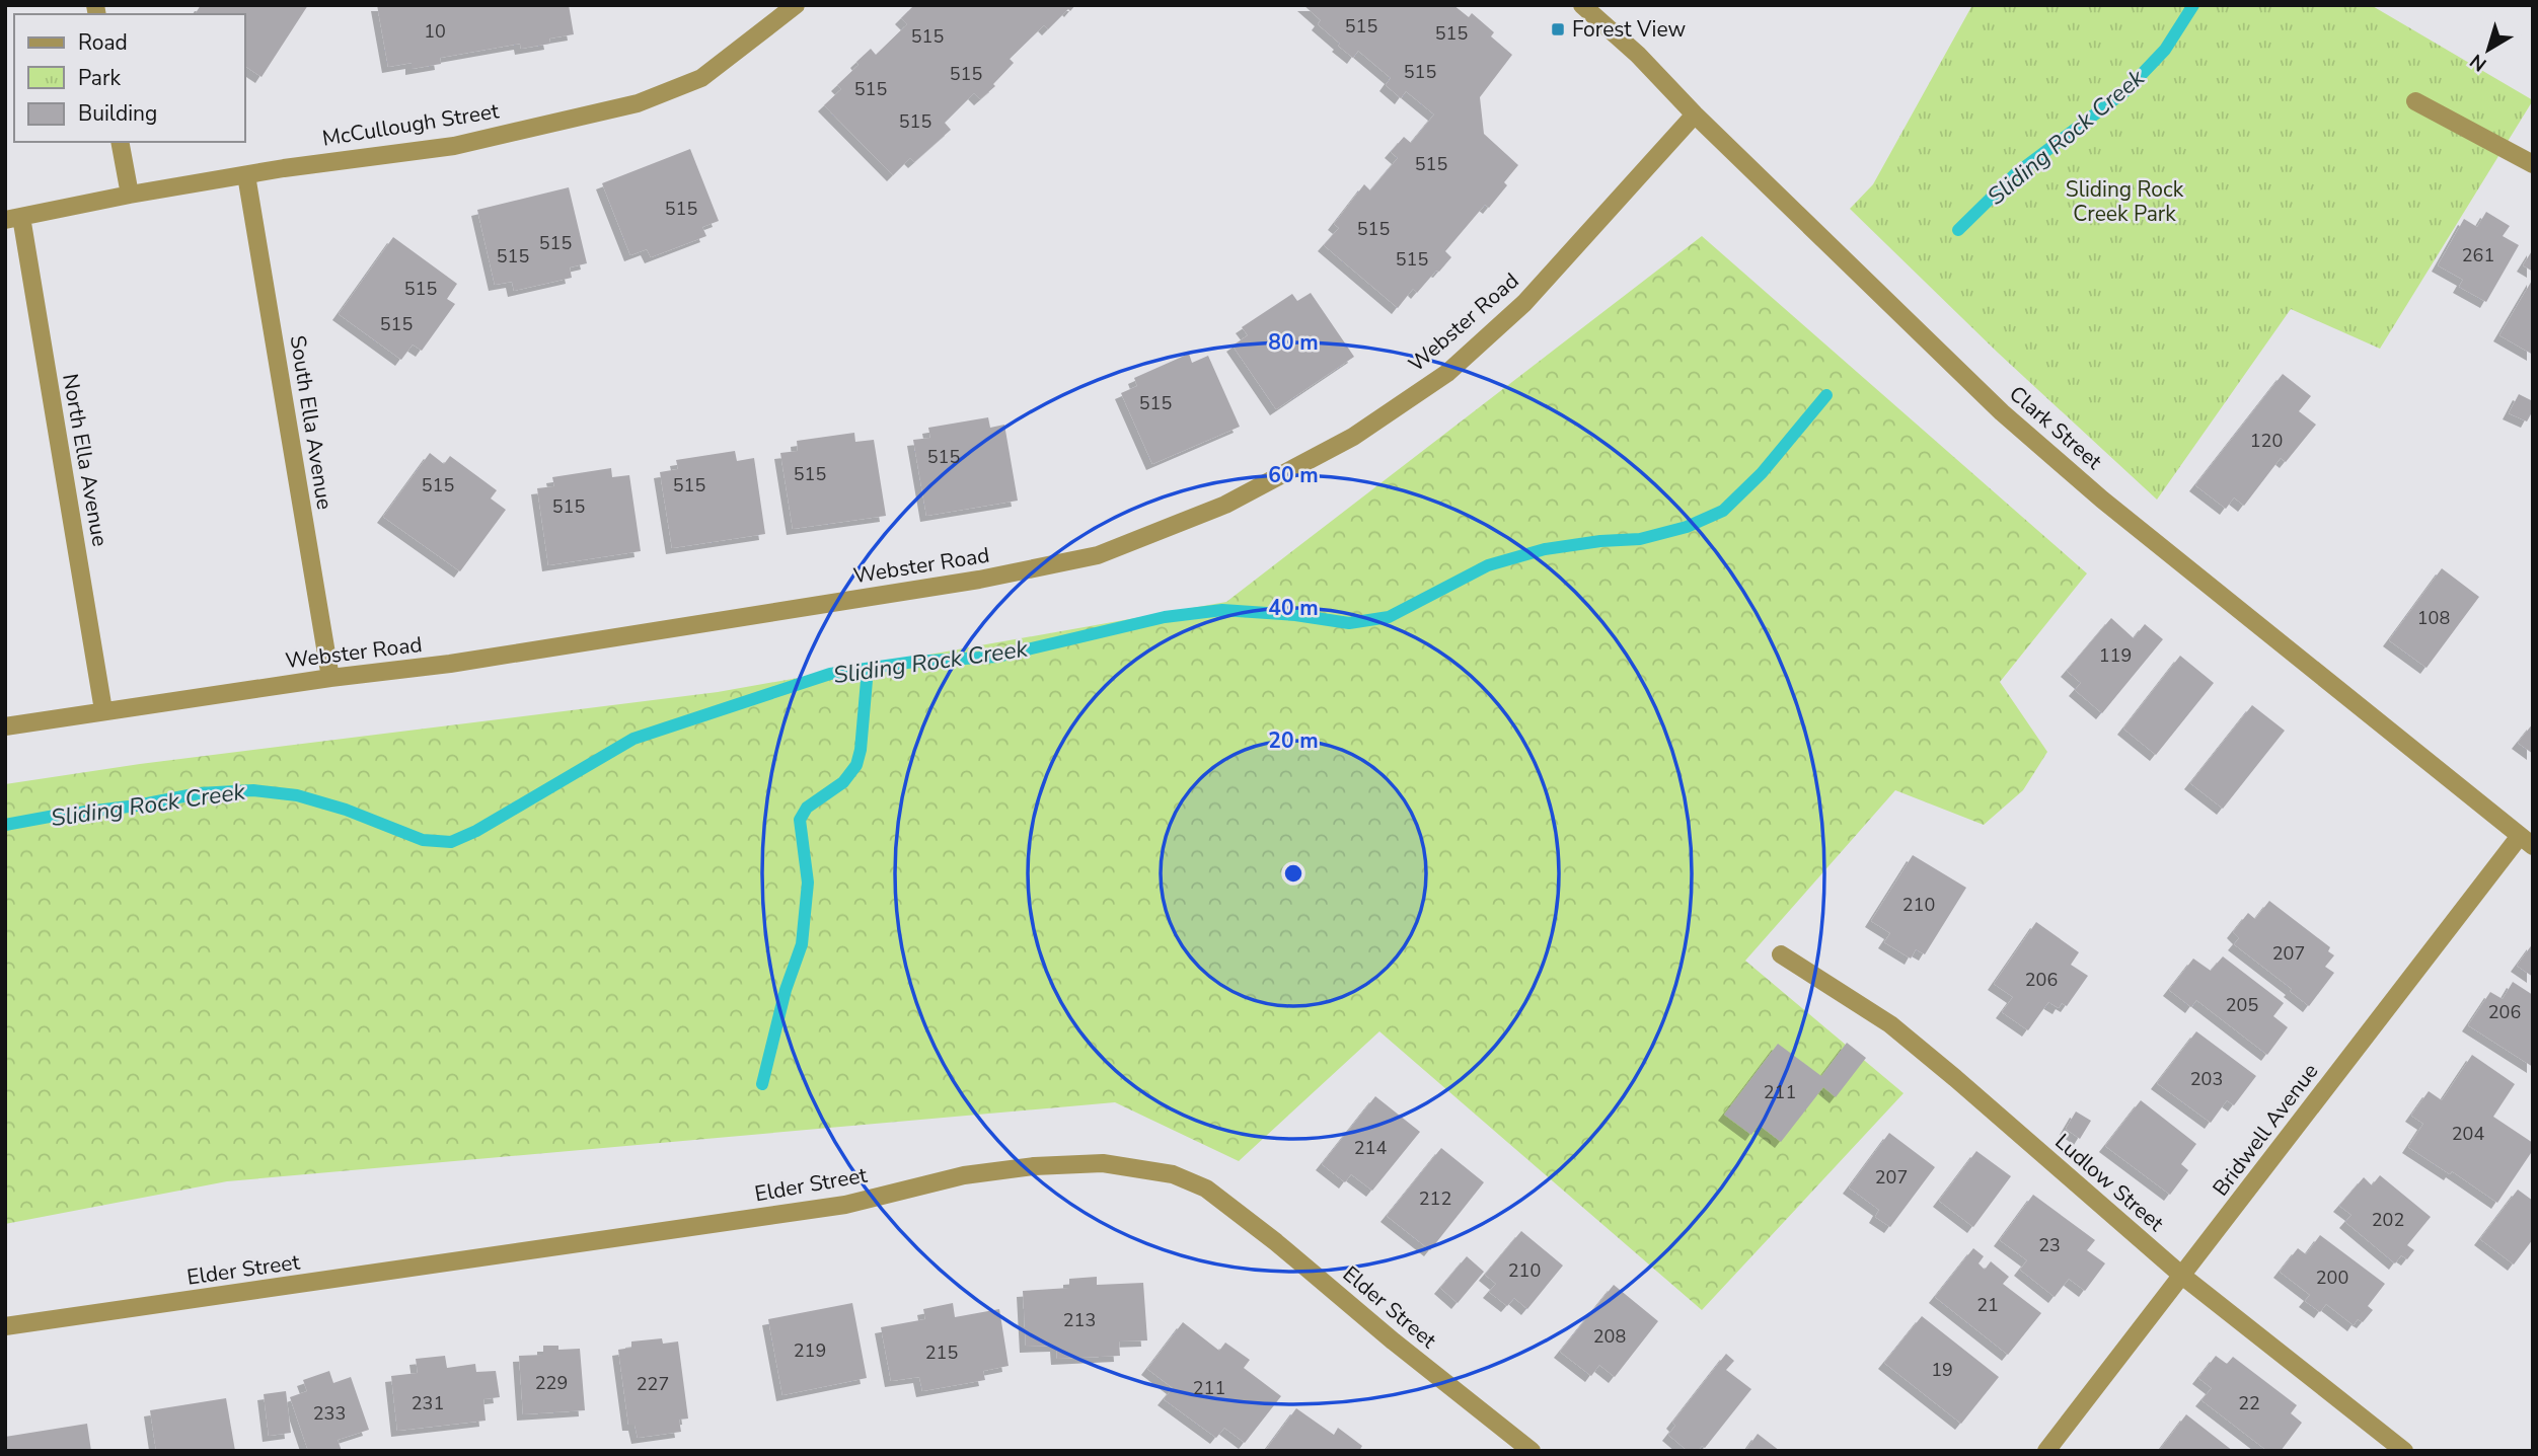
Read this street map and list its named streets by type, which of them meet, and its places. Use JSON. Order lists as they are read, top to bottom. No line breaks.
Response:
{"streets":{"street":["McCullough Street","Webster Road","South Ella Avenue","Clark Street","North Ella Avenue","Bridwell Avenue","Ludlow Street","Elder Street"]},"crossings":[["McCullough Street","South Ella Avenue"],["McCullough Street","North Ella Avenue"],["Webster Road","South Ella Avenue"],["Webster Road","Clark Street"],["Webster Road","North Ella Avenue"],["Clark Street","Bridwell Avenue"],["Bridwell Avenue","Ludlow Street"]],"water":["Sliding Rock Creek"],"parks":["Sliding Rock Creek Park"],"places":{"transit":["Forest View"]},"house_numbers":["515","10","515","515","515","515","515","515","515","515","515","515","261","515","515","515","515","515","120","515","515","515","515","515","108","119","210","207","206","205","206","203","211","204","214","207","212","202","23","210","200","21","213","208","219","215","19","229","227","211","231","22","233"],"legend":["Road","Park","Building"],"north":"bottom left","rings":["80 m","60 m","40 m","20 m"]}
